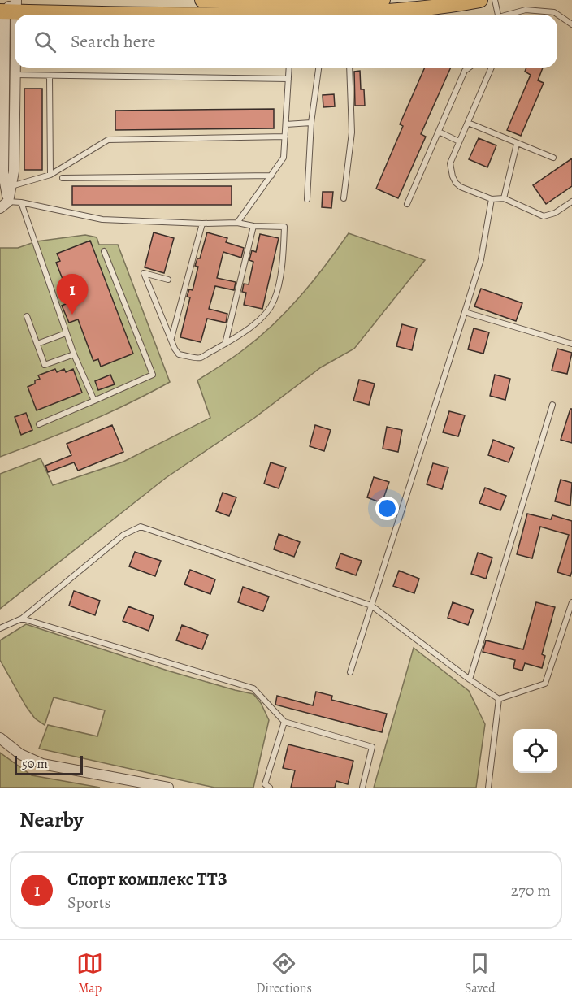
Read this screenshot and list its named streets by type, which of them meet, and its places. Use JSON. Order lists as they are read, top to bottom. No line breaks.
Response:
{"scale_bar":"50 m","page":{"search":"Search here","pins":"1","scale":"50 m","heading":"Nearby","list":[{"mark":"1","name":"Спорт комплекс ТТЗ","note":"Sports","value":"270 m"}],"nav":["Map","Directions","Saved"]}}
